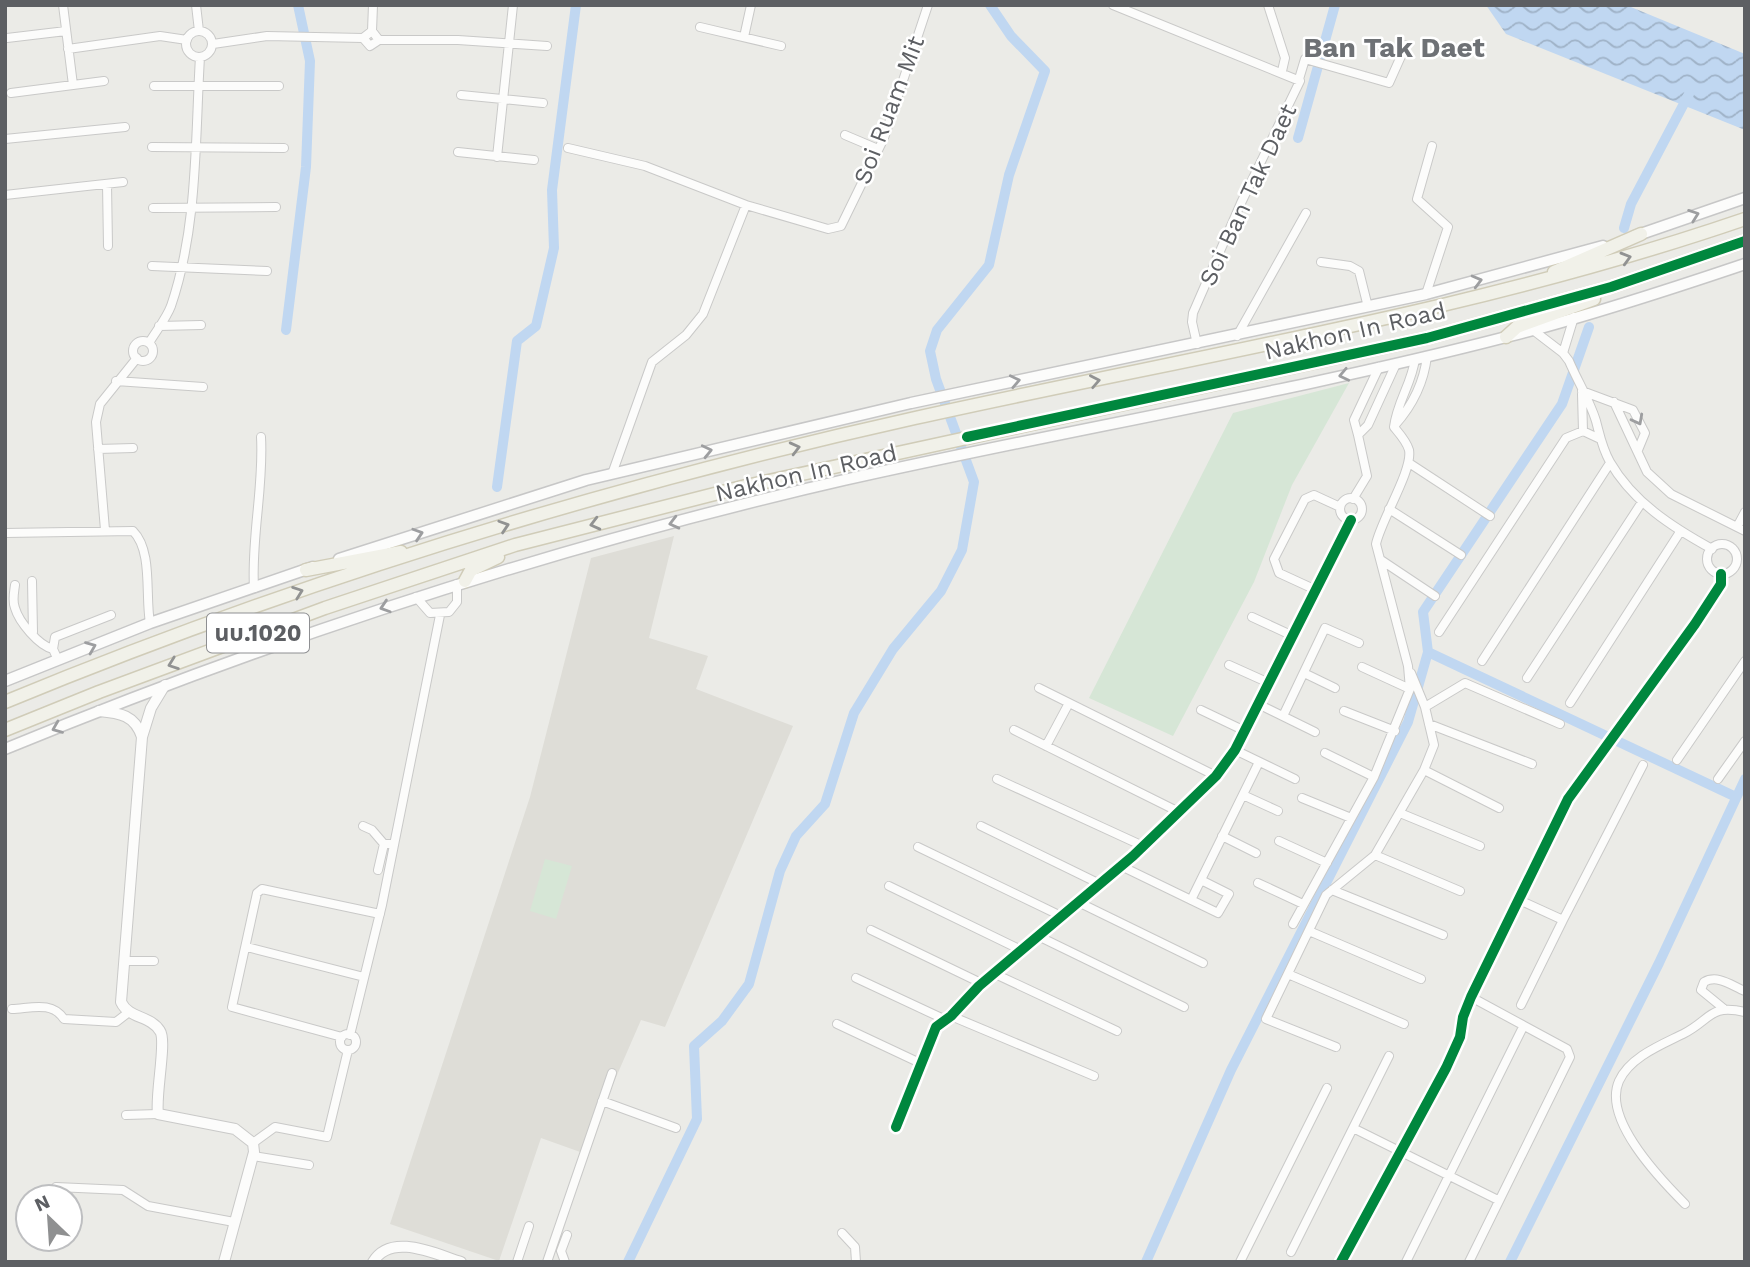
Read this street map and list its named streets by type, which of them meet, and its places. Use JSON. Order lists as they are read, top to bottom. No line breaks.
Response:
{"streets":{"main road":["Nakhon In Road","นบ.1020"],"street":["Soi Ruam Mit","Soi Ban Tak Daet"]},"crossings":[["Soi Ban Tak Daet","Nakhon In Road"]],"districts":["Ban Tak Daet"],"north":"top left"}
